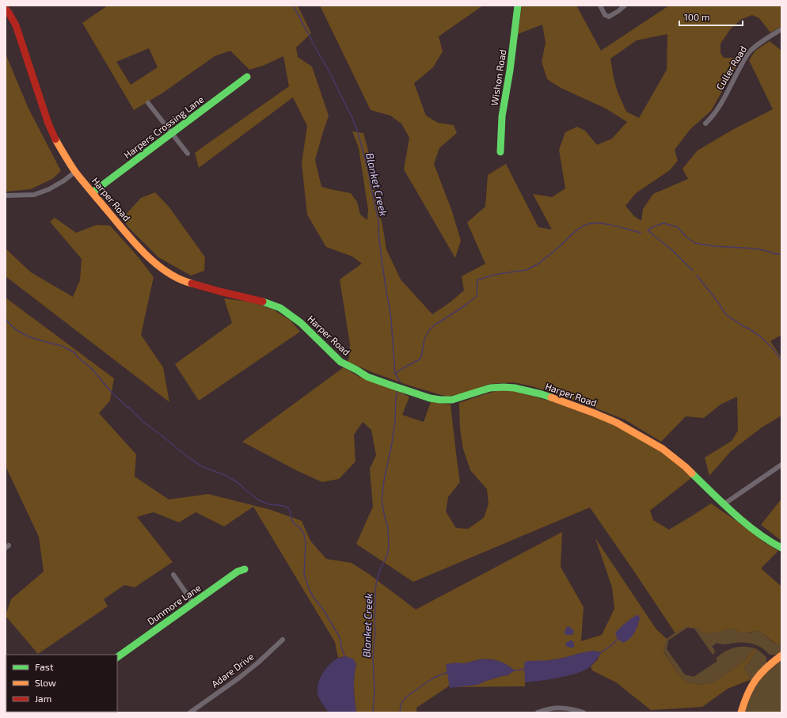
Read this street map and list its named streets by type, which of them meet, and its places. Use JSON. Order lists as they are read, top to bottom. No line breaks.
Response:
{"streets":{"street":["Culler Road","Wishon Road","Harpers Crossing Lane","Harper Road","Dunmore Lane","Adare Drive"]},"crossings":[["Harpers Crossing Lane","Harper Road"]],"water":["Blanket Creek"],"legend":["Fast","Slow","Jam"],"scale_bar":"100 m"}
